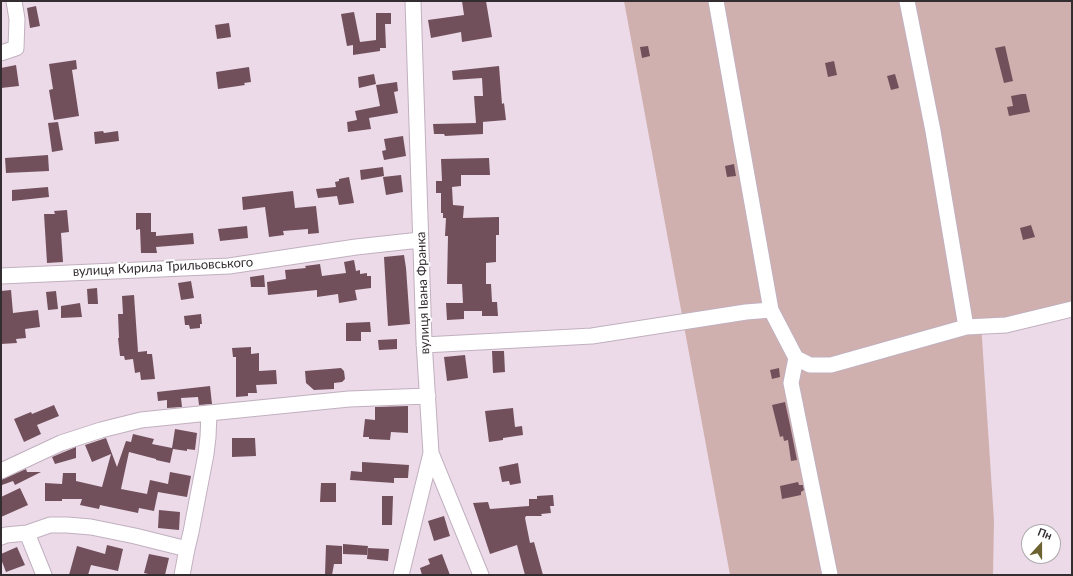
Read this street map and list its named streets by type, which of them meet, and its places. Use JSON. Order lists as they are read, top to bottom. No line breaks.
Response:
{"streets":{"street":["вулиця Кирила Трильовського","вулиця Івана Франка"]},"crossings":[["вулиця Кирила Трильовського","вулиця Івана Франка"]],"north":"top"}
